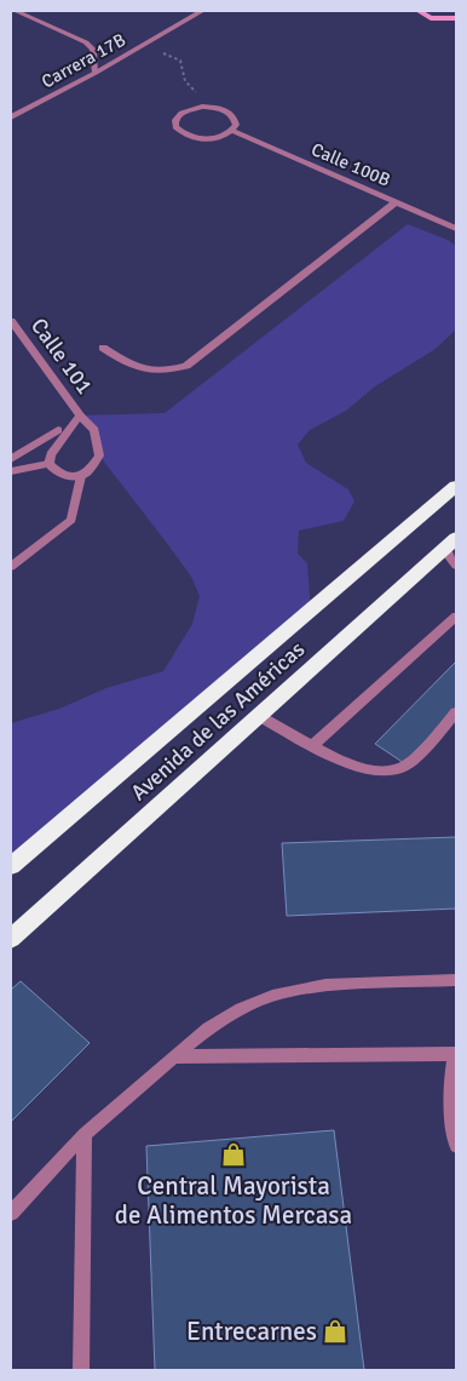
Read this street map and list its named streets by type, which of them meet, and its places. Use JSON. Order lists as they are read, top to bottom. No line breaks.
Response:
{"streets":{"highway":["Avenida de las Américas"],"street":["Carrera 17B","Calle 100B","Calle 101"]},"places":{"shop":["Central Mayorista de Alimentos Mercasa","Entrecarnes"]}}
